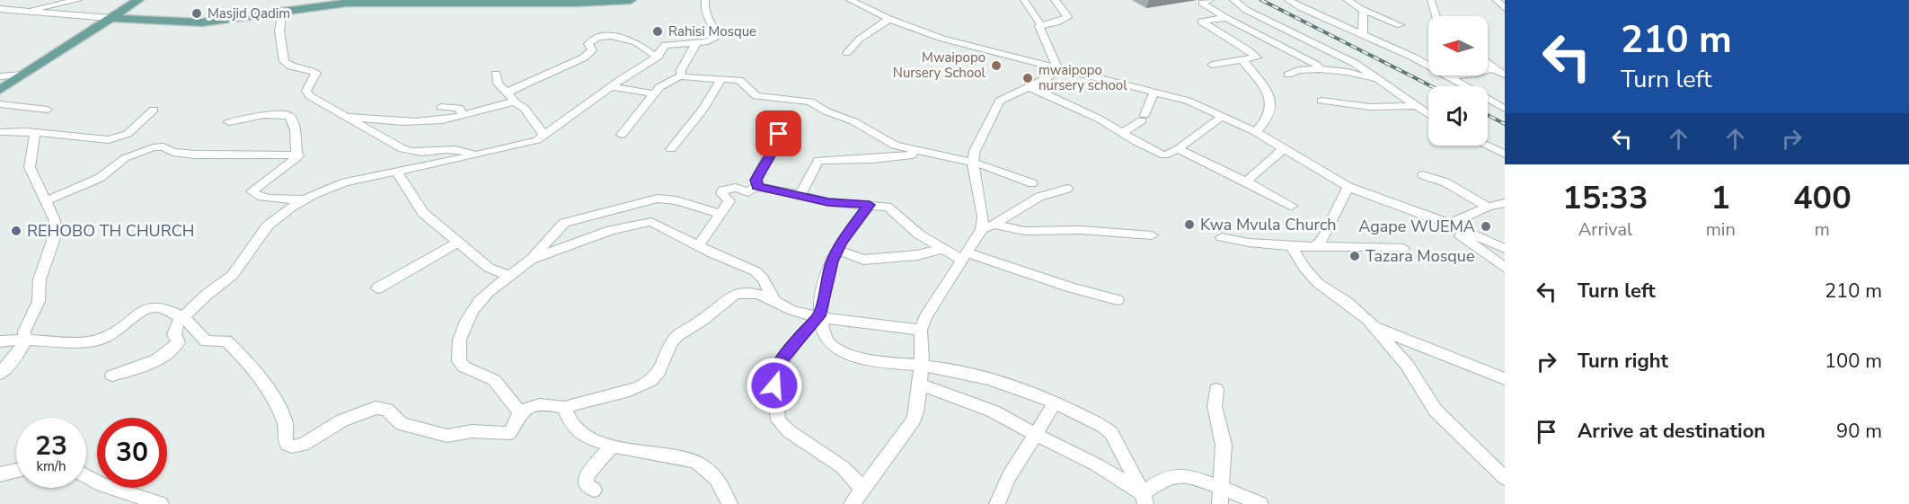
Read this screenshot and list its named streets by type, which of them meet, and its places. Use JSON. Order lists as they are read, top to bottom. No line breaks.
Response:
{"places":["Masjid Qadim","Rahisi Mosque","Mwaipopo Nursery School","mwaipopo nursery school","Kwa Mvula Church","Agape WUEMA","REHOBO TH CHURCH","Tazara Mosque"],"north":"left","page":{"turn":["210 m","Turn left"],"eta":["15:33","Arrival","1","min","400","m"],"list":[{"name":"Turn left","value":"210 m"},{"name":"Turn right","value":"100 m"},{"name":"Arrive at destination","value":"90 m"}],"speed":"23 km/h","limit":"30"}}
